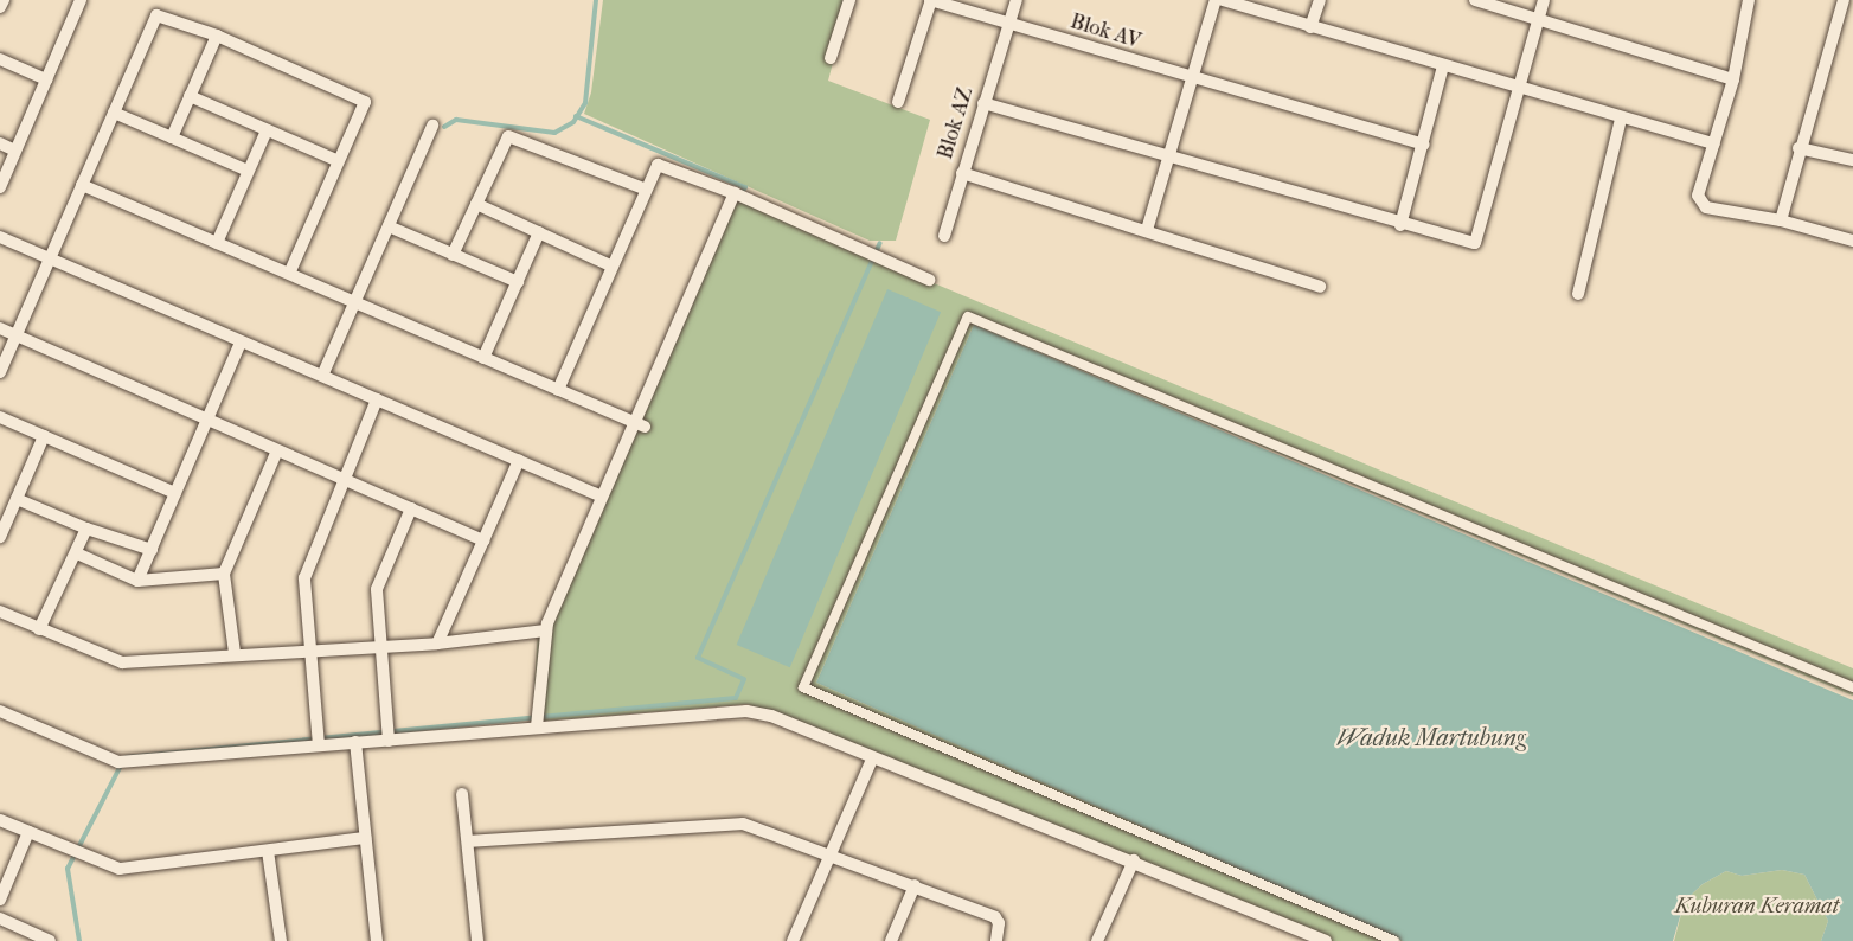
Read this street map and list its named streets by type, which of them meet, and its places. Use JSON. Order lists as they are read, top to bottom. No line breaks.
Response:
{"streets":{"street":["Blok AV","Blok AZ"]},"crossings":[["Blok AV","Blok AZ"]],"water":["Waduk Martubung"],"parks":["Kuburan Keramat"]}
